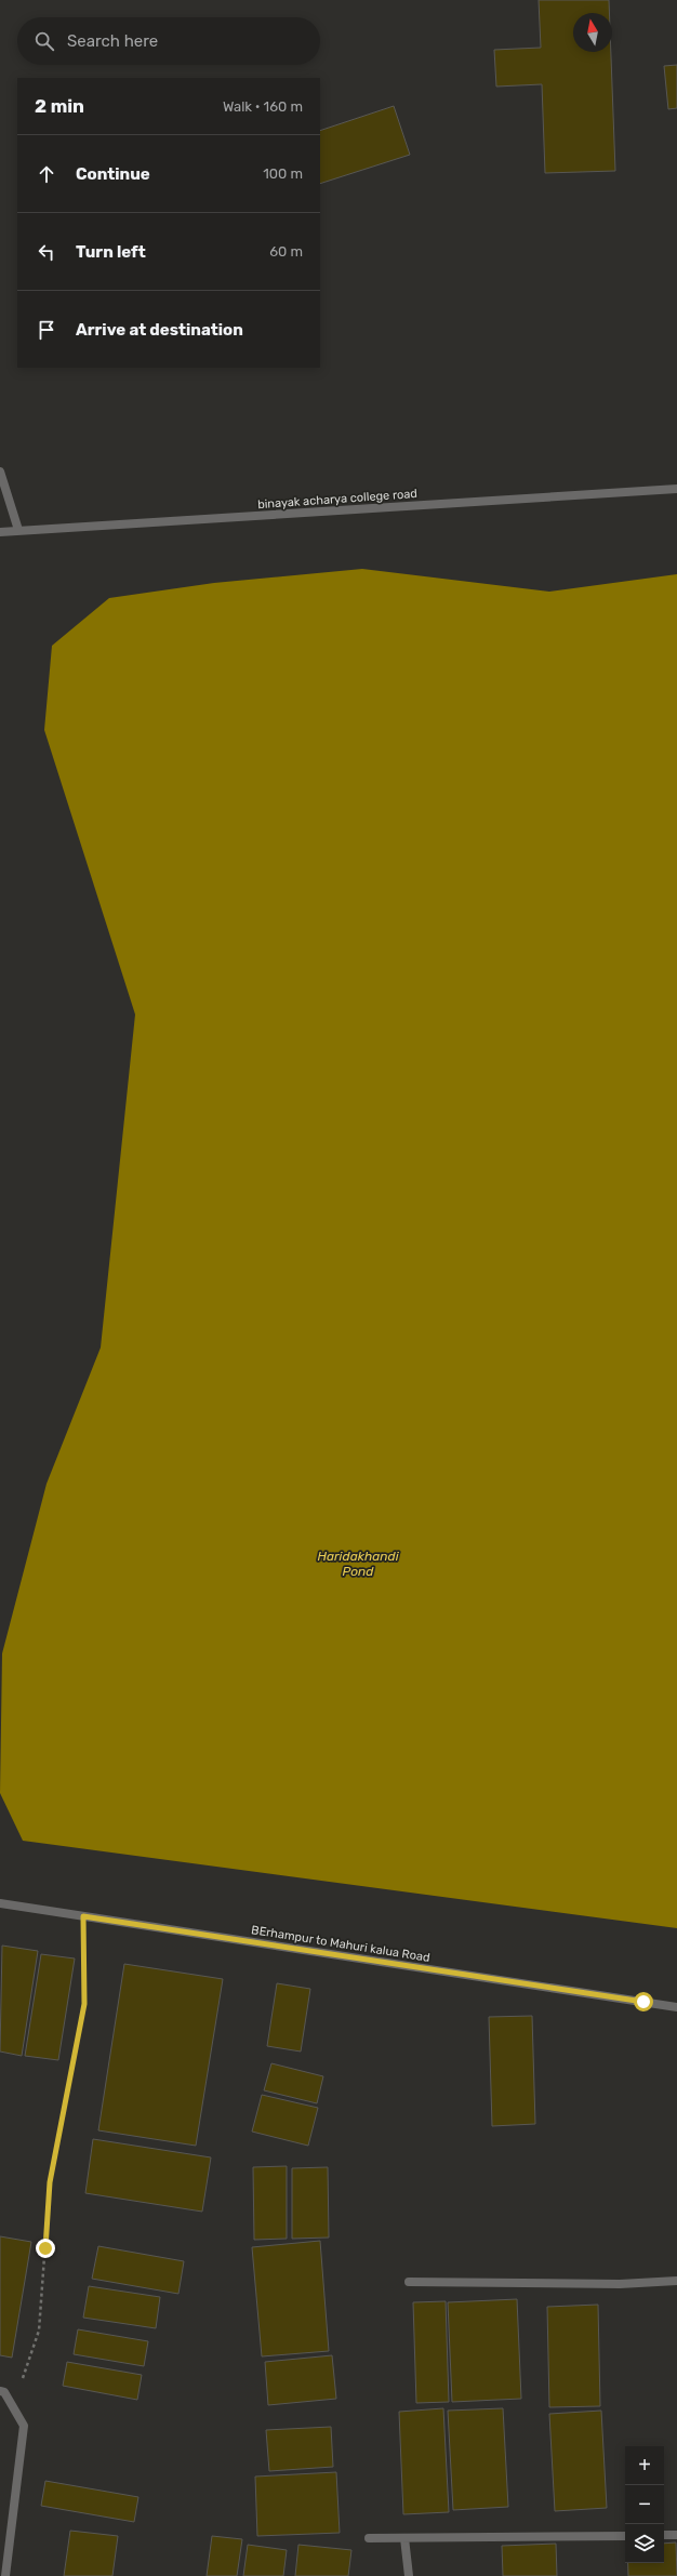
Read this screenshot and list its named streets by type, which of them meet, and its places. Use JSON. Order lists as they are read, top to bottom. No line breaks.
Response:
{"streets":{"street":["binayak acharya college road","BErhampur to Mahuri kalua Road"]},"water":["Haridakhandi Pond"],"north":"top","page":{"search":"Search here","heading":["2 min","Walk · 160 m"],"list":[["Continue","100 m"],["Turn left","60 m"],"Arrive at destination"],"map_buttons":["+","−"]}}
